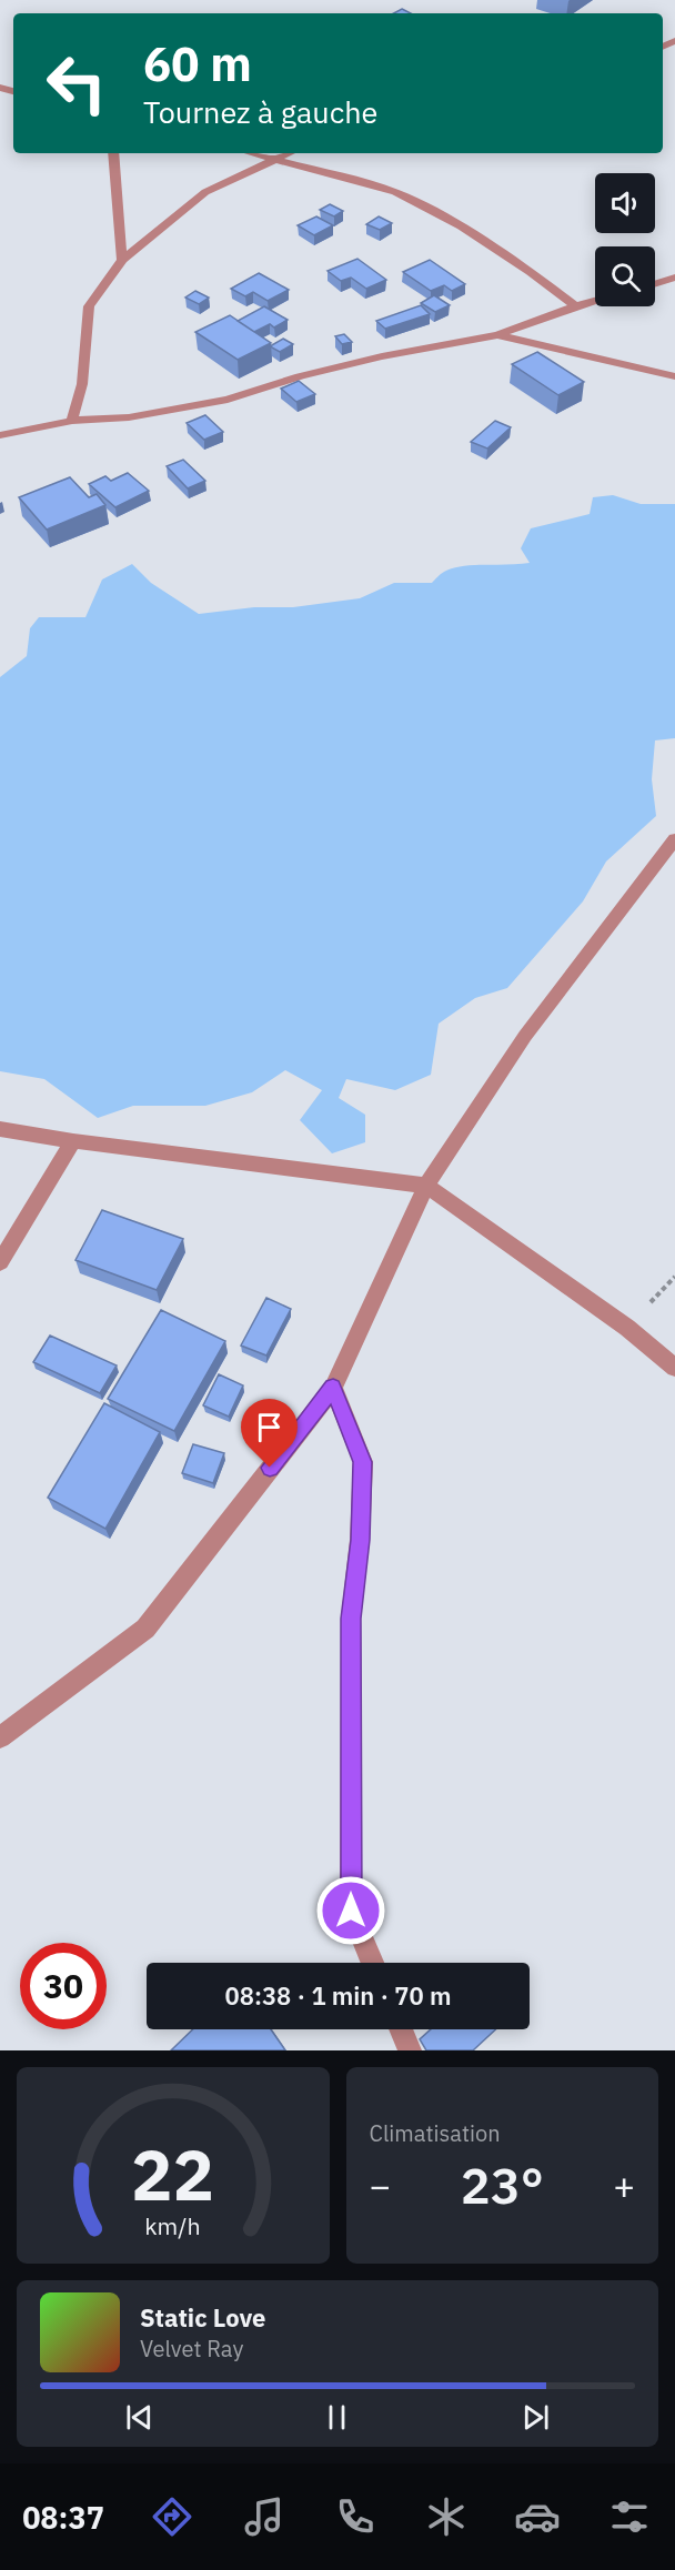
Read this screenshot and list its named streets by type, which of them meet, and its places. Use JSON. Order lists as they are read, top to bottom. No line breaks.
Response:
{"page":{"turn":["60 m","Tournez à gauche"],"limit":"30","trip":"08:38 · 1 min · 70 m","tile":"Climatisation","heat":["−","23°","+"],"song":["Static Love","Velvet Ray"],"tabs":"08:37","gauge":["22","km/h"]}}
